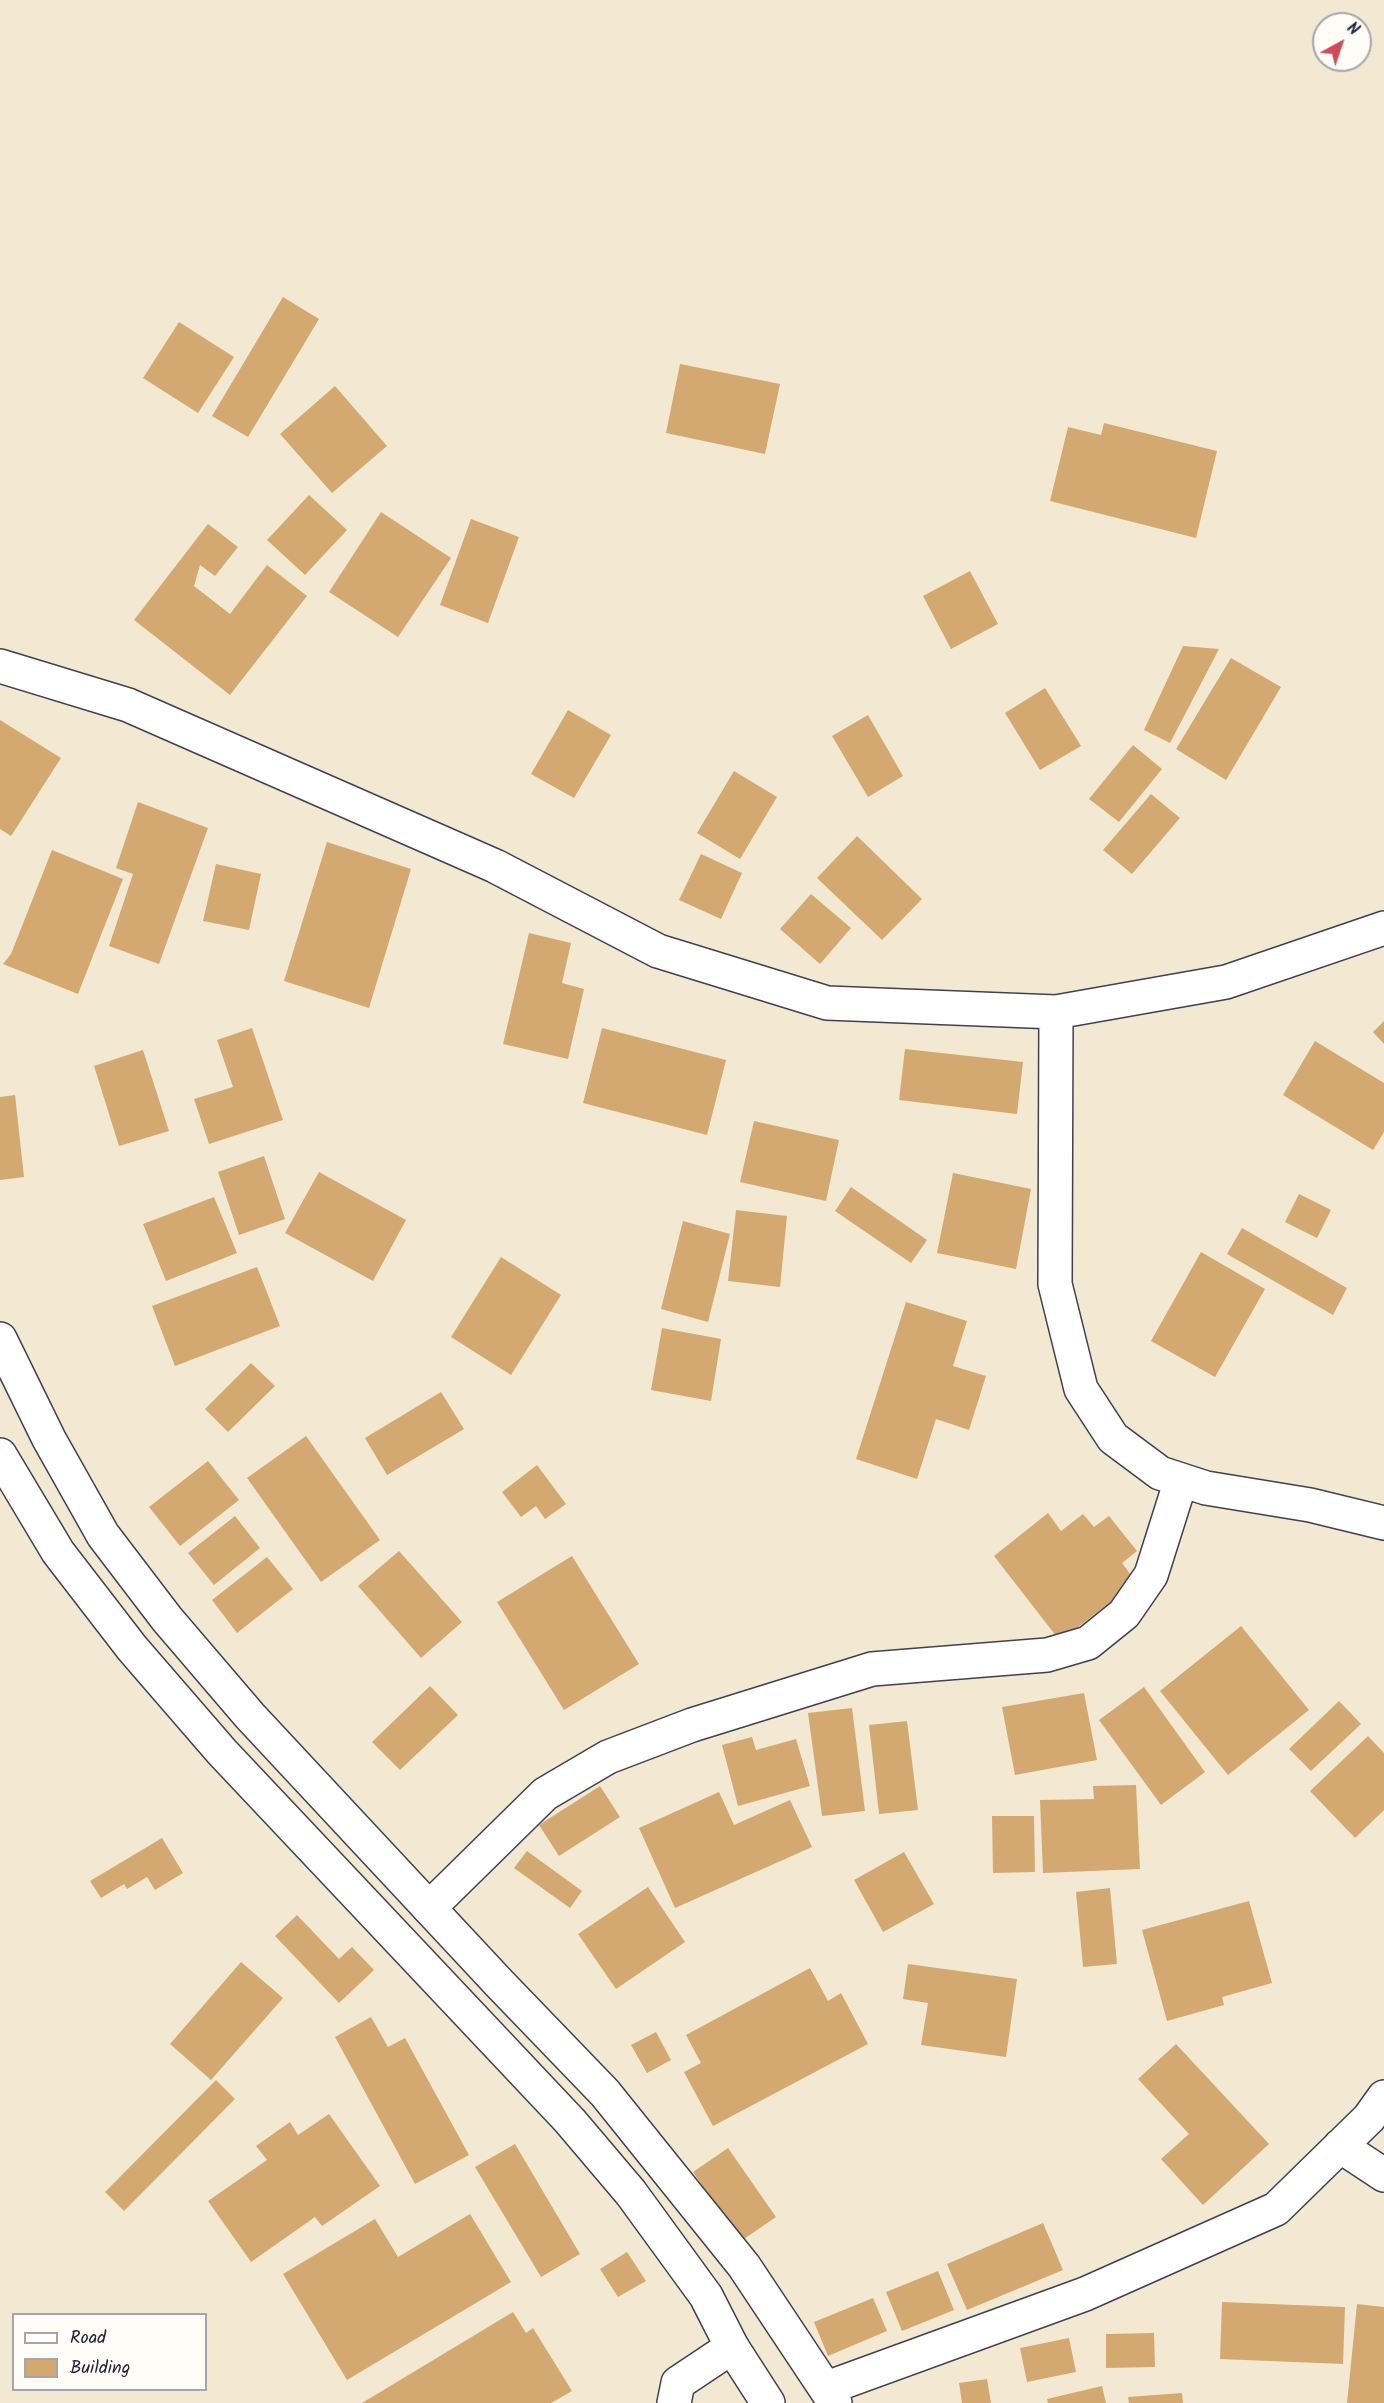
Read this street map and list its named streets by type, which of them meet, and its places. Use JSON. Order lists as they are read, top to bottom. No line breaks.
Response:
{"legend":["Road","Building"],"north":"top right"}
